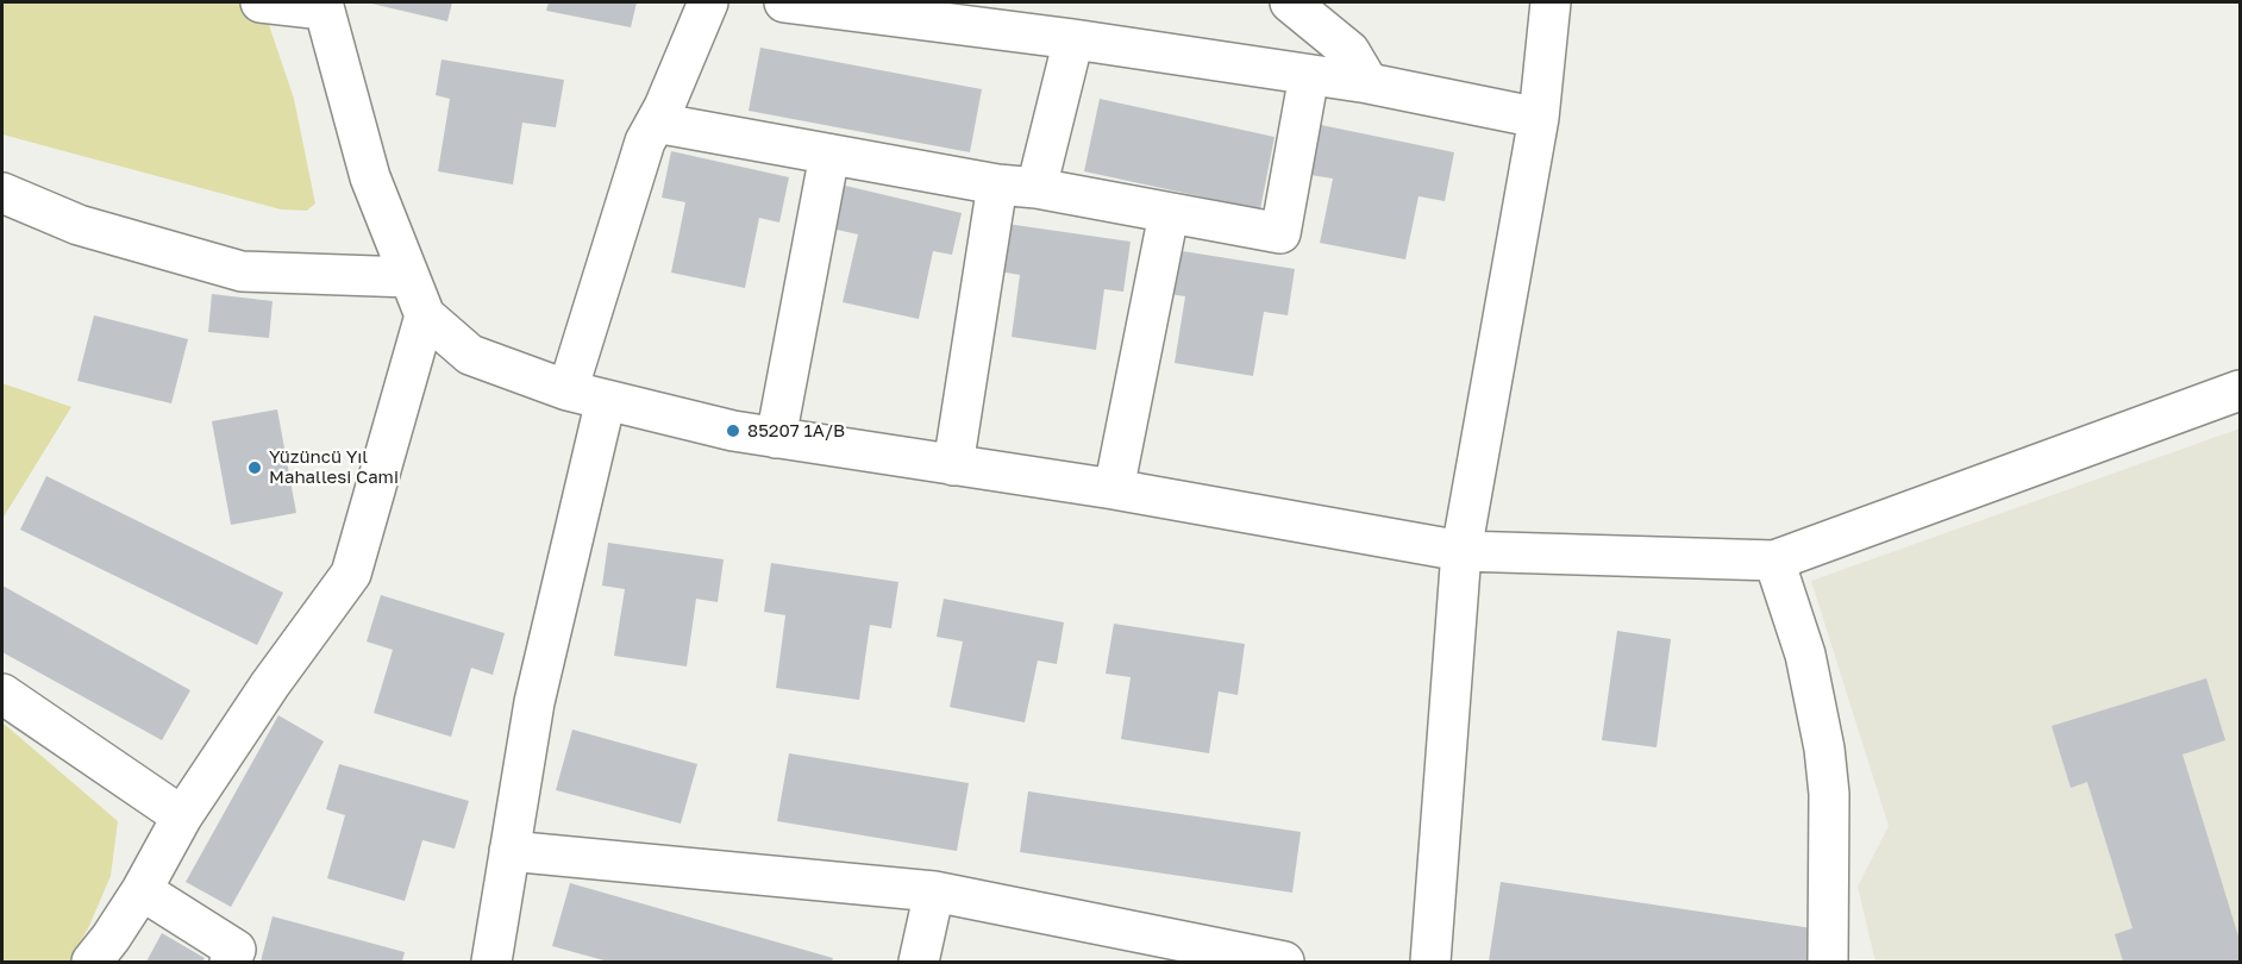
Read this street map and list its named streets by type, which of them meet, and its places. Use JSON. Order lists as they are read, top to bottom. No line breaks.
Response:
{"places":["85207 1A/B","Yüzüncü Yıl Mahallesi Cami"]}
